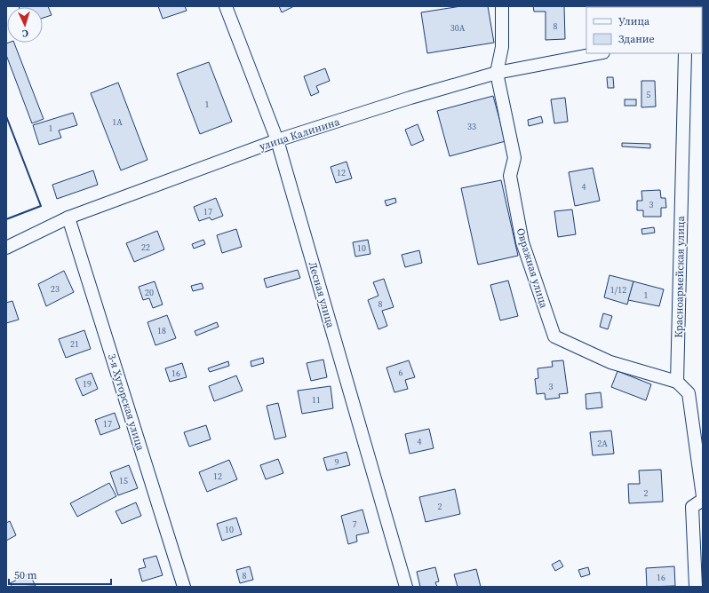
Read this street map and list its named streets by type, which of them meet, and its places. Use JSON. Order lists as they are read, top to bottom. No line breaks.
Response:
{"streets":{"street":["улица Калинина","Овражная улица","Красноармейская улица","Лесная улица","3-я Хуторская улица"]},"crossings":[["улица Калинина","Овражная улица"],["улица Калинина","Лесная улица"],["улица Калинина","3-я Хуторская улица"],["Овражная улица","Красноармейская улица"]],"house_numbers":["8","30А","5","1","1А","33","1","12","4","3","17","22","10","23","1/12","20","1","8","18","21","6","16","19","3","11","17","4","2А","9","12","15","2","2","7","10","8","16"],"legend":["Улица","Здание"],"scale_bar":"50 m","north":"bottom"}
